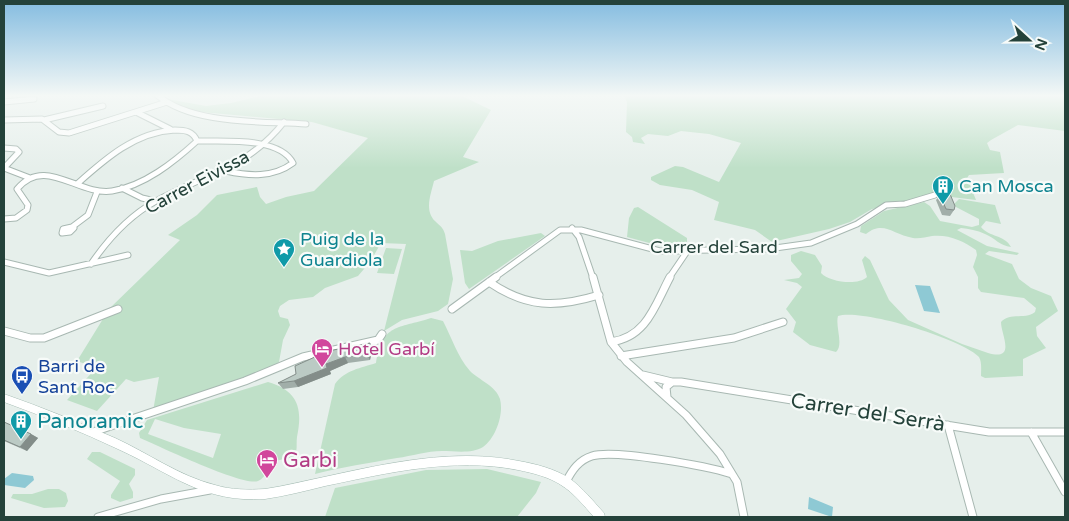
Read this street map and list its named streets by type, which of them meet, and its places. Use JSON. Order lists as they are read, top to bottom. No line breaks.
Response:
{"streets":{"street":["Carrer Eivissa","Carrer del Sard","Carrer del Serrà"]},"places":{"building":["Can Mosca","Panoramic"],"place":["Puig de la Guardiola"],"hotel":["Hotel Garbí","Garbi"],"bus stop":["Barri de Sant Roc"]},"north":"right"}
